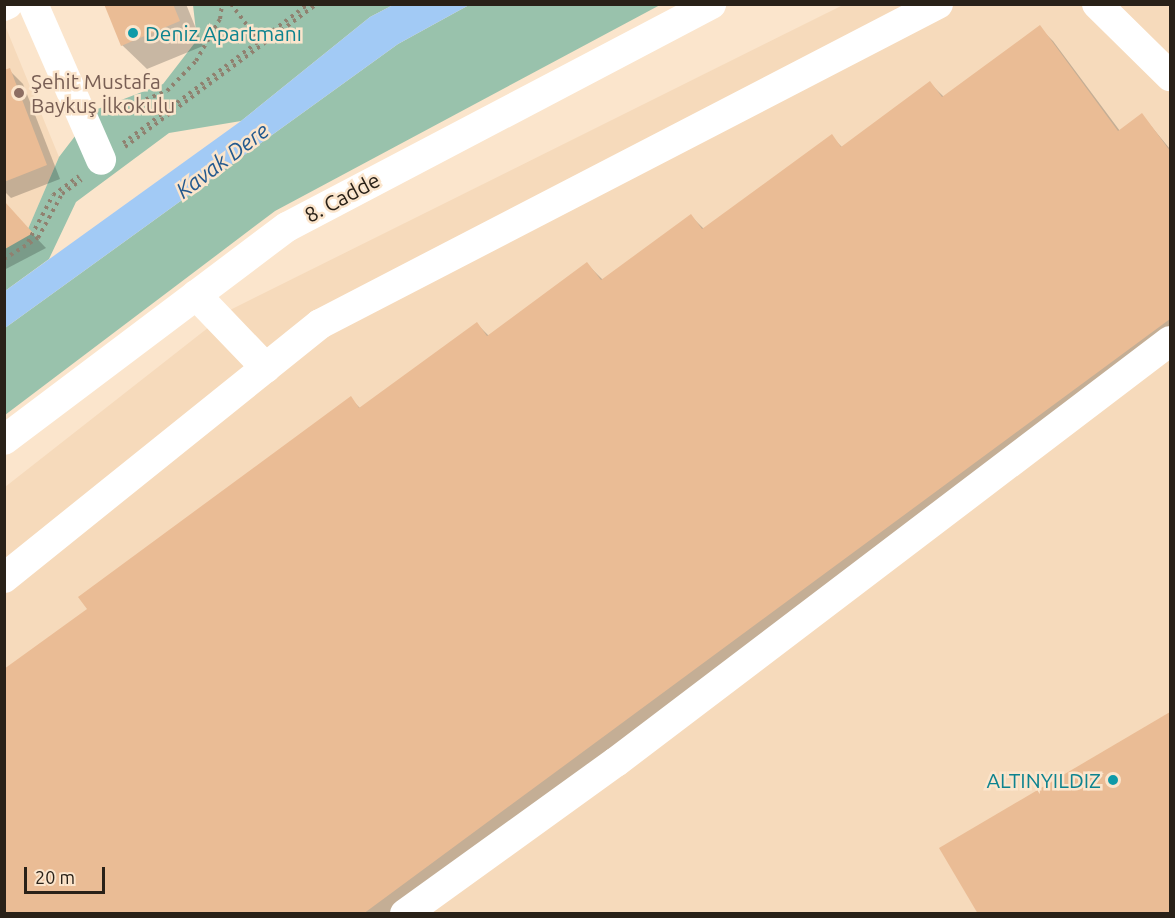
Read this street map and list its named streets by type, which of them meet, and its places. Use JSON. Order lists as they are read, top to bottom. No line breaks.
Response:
{"streets":{"street":["8. Cadde"]},"water":["Kavak Dere"],"places":["Deniz Apartmanı","Şehit Mustafa Baykuş İlkokulu","ALTINYILDIZ"],"scale_bar":"20 m"}
